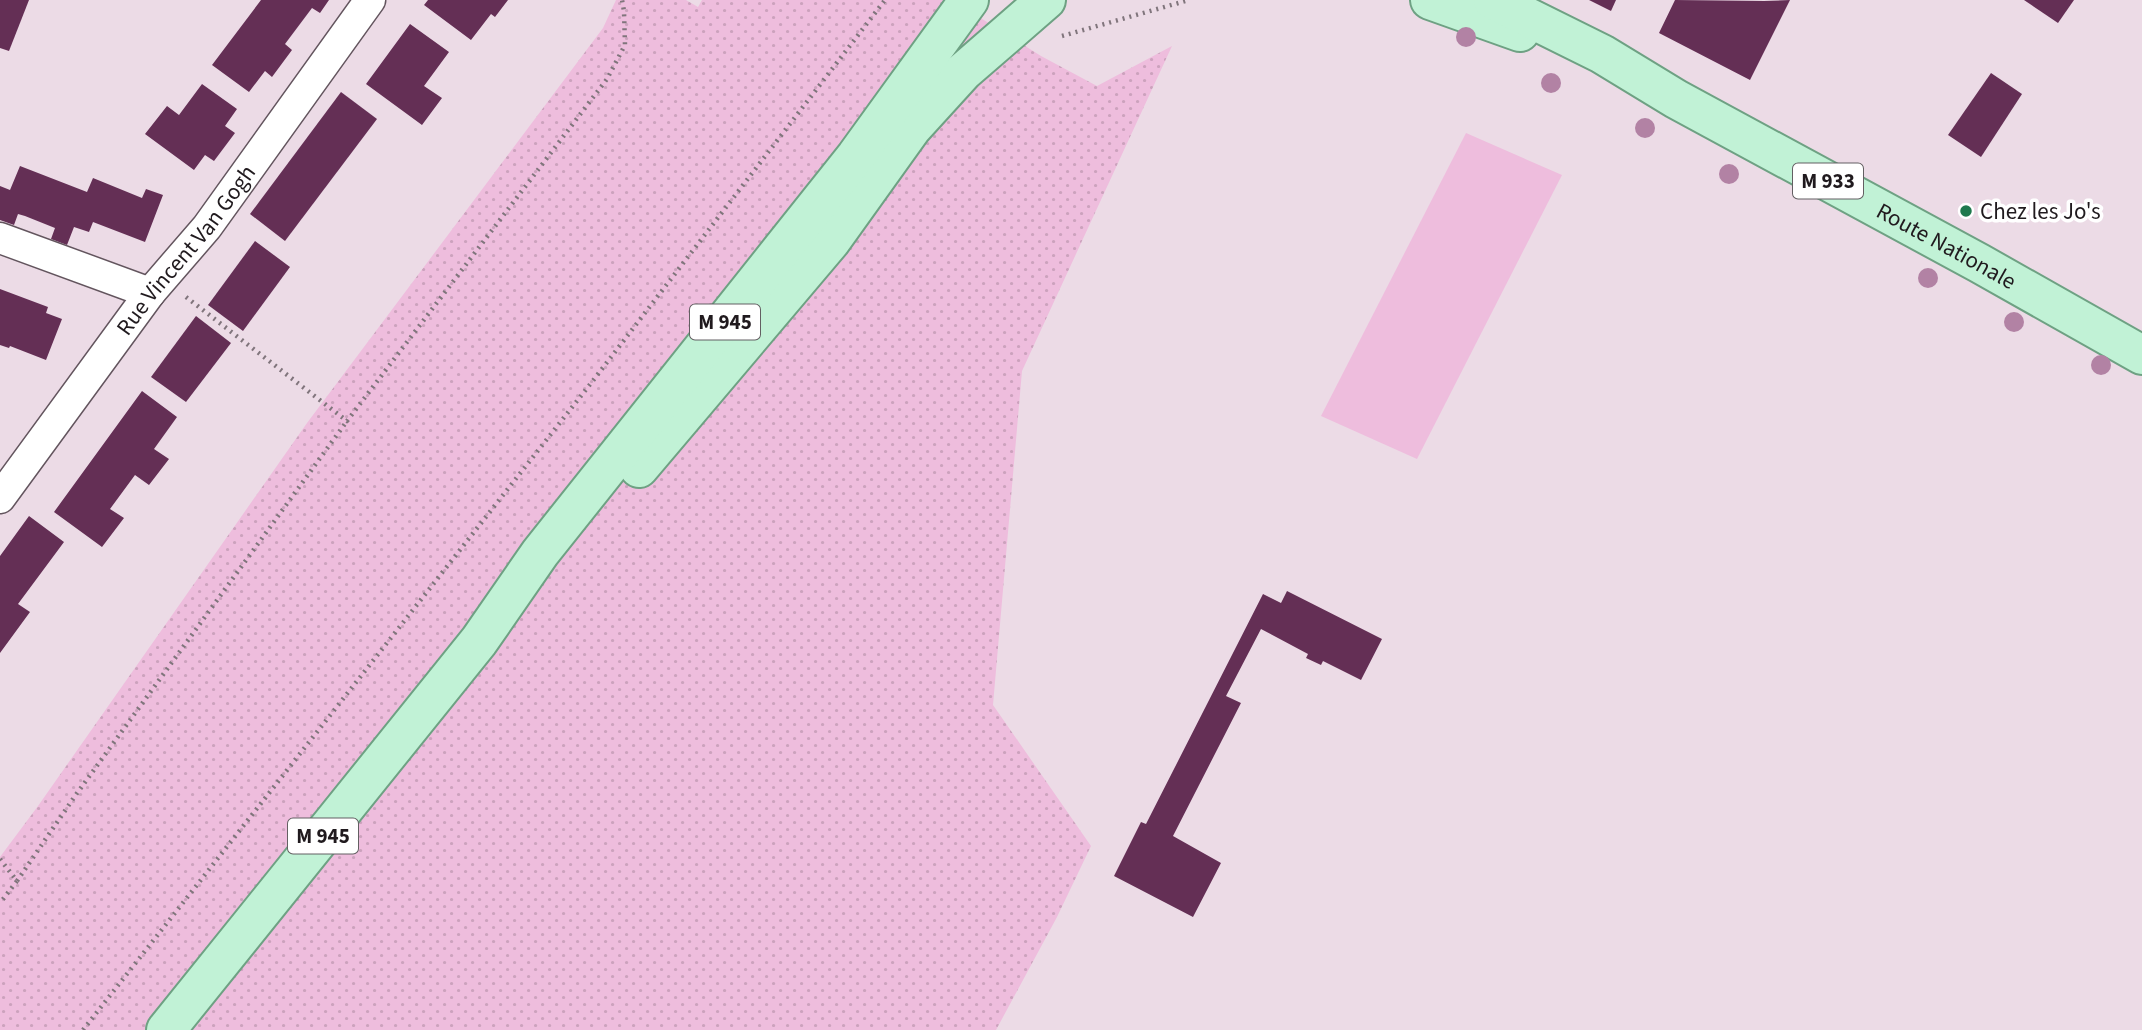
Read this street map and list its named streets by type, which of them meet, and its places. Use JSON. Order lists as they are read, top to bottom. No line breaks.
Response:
{"streets":{"main road":["M 933","Route Nationale","M 945"],"street":["Rue Vincent Van Gogh"]},"places":["Chez les Jo's"]}
